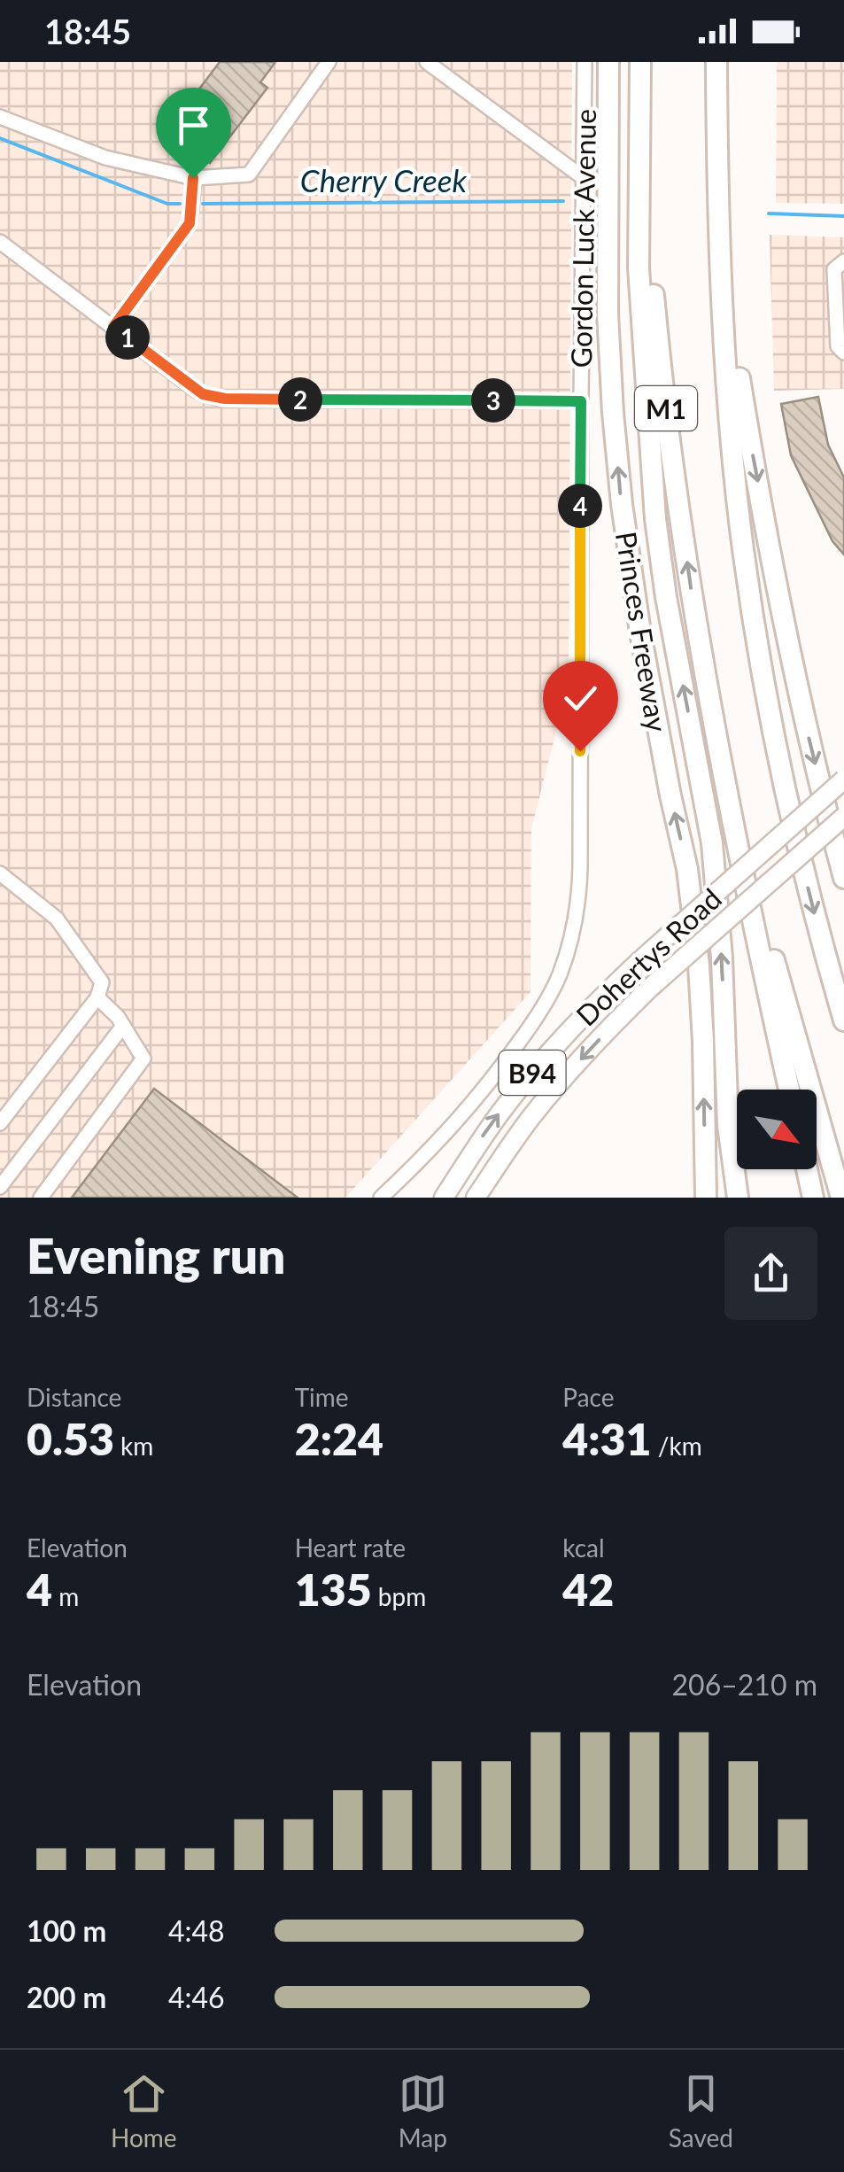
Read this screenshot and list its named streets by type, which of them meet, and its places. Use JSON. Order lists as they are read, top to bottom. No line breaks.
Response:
{"streets":{"highway":["M1","Princes Freeway"],"main road":["Dohertys Road","B94"],"street":["Gordon Luck Avenue"]},"crossings":[["M1","Princes Freeway"]],"water":["Cherry Creek"],"north":"bottom right","page":{"status":"18:45","pins":["1","2","3","4"],"heading":["Evening run","18:45"],"stats":[["Distance","0.53 km"],["Time","2:24"],["Pace","4:31 /km"],["Elevation","4 m"],["Heart rate","135 bpm"],["kcal","42"]],"chart":["Elevation","206–210 m"],"list":[{"name":"100 m","note":"4:48"},{"name":"200 m","note":"4:46"}],"tabs":["Home","Map","Saved"]}}
